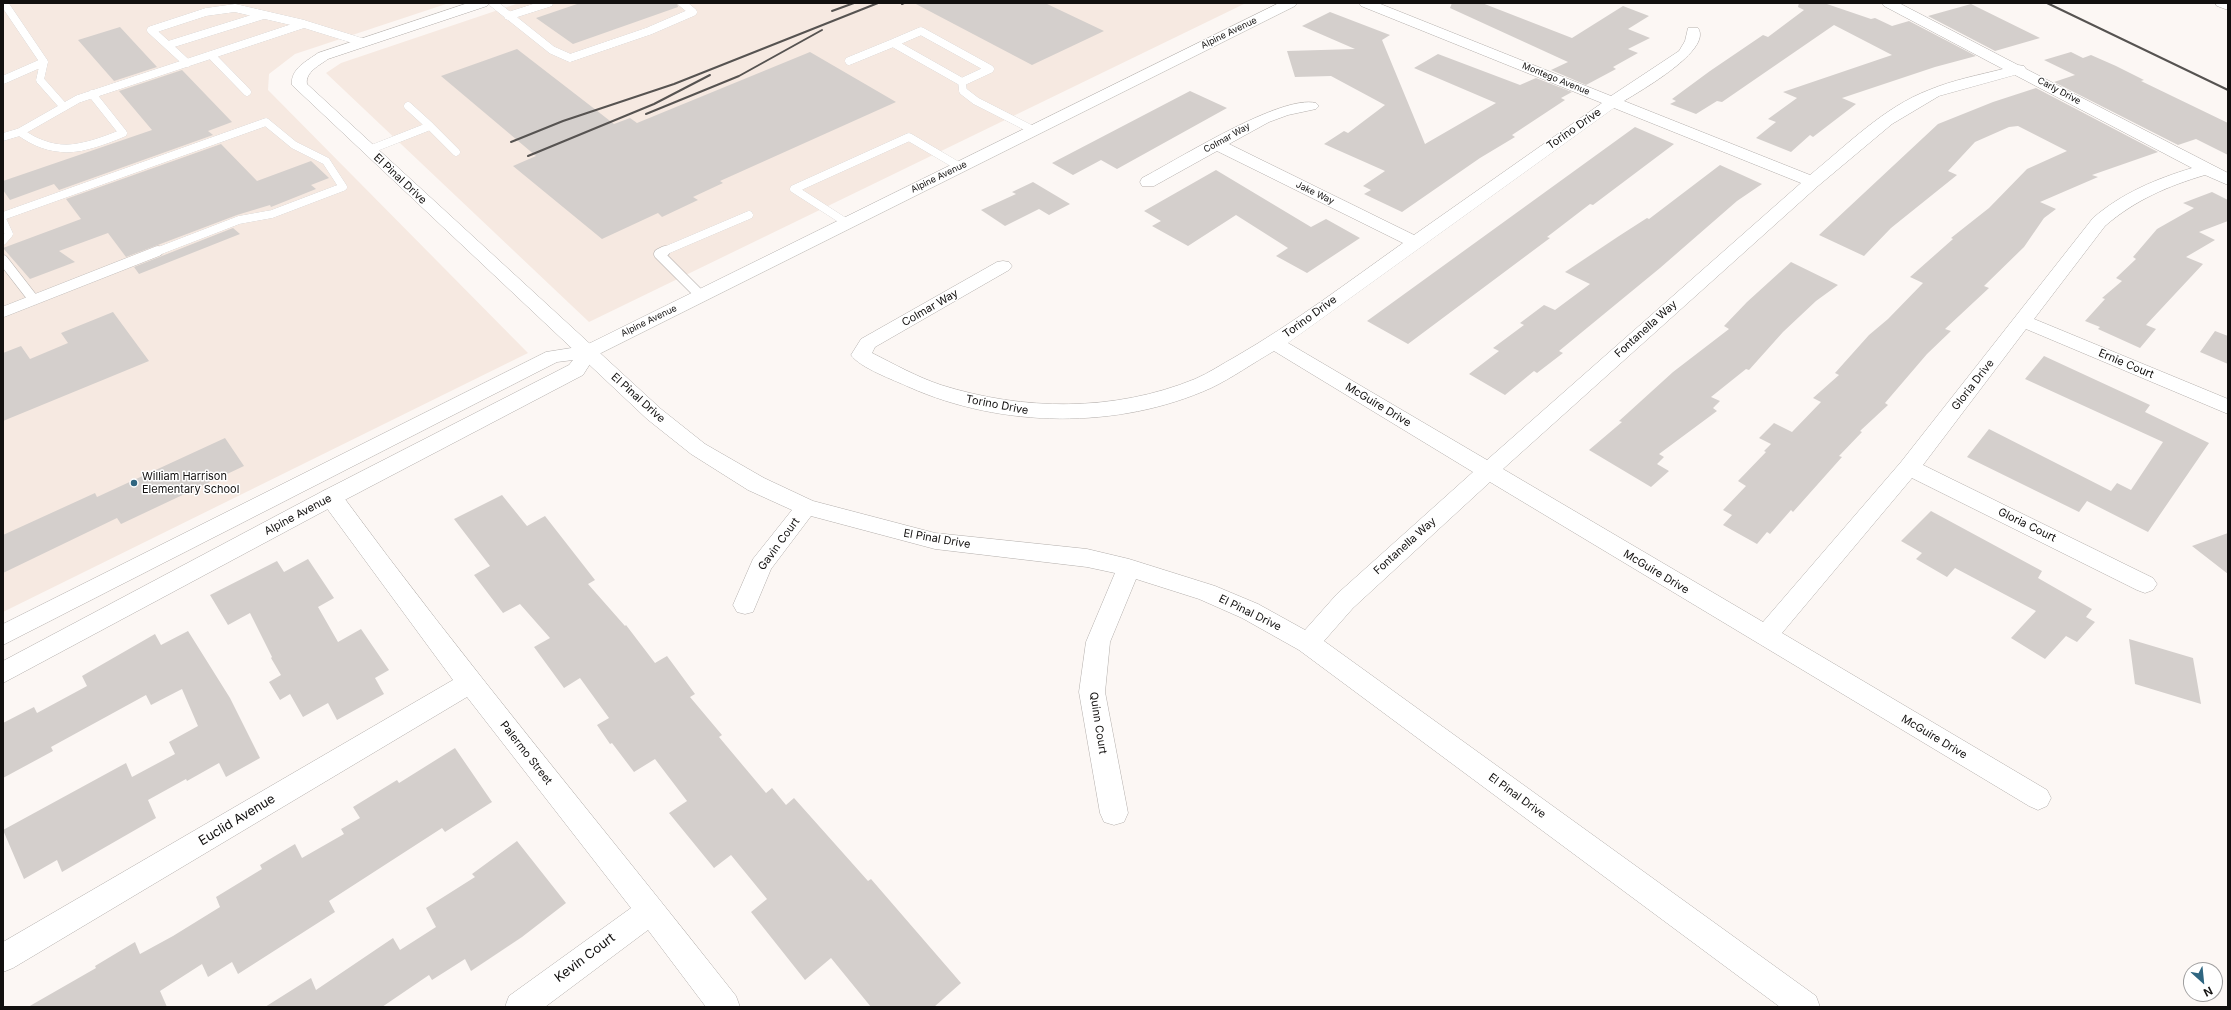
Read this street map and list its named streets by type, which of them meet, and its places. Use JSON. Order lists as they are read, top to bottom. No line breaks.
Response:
{"streets":{"street":["Alpine Avenue","Montego Avenue","Carly Drive","Torino Drive","Colmar Way","El Pinal Drive","Jake Way","Fontanella Way","Ernie Court","Gloria Drive","McGuire Drive","Gloria Court","Gavin Court","Quinn Court","Palermo Street","Euclid Avenue","Kevin Court"]},"crossings":[["Alpine Avenue","El Pinal Drive"],["Alpine Avenue","Palermo Street"],["Montego Avenue","Torino Drive"],["Montego Avenue","Fontanella Way"],["Carly Drive","Fontanella Way"],["Carly Drive","Gloria Drive"],["Torino Drive","Colmar Way"],["Torino Drive","Jake Way"],["Torino Drive","McGuire Drive"],["Colmar Way","Jake Way"],["El Pinal Drive","Fontanella Way"],["El Pinal Drive","Gavin Court"],["El Pinal Drive","Quinn Court"],["Fontanella Way","McGuire Drive"],["Ernie Court","Gloria Drive"],["Gloria Drive","McGuire Drive"],["Gloria Drive","Gloria Court"],["Palermo Street","Euclid Avenue"],["Palermo Street","Kevin Court"]],"places":["William Harrison Elementary School"],"north":"bottom right"}
